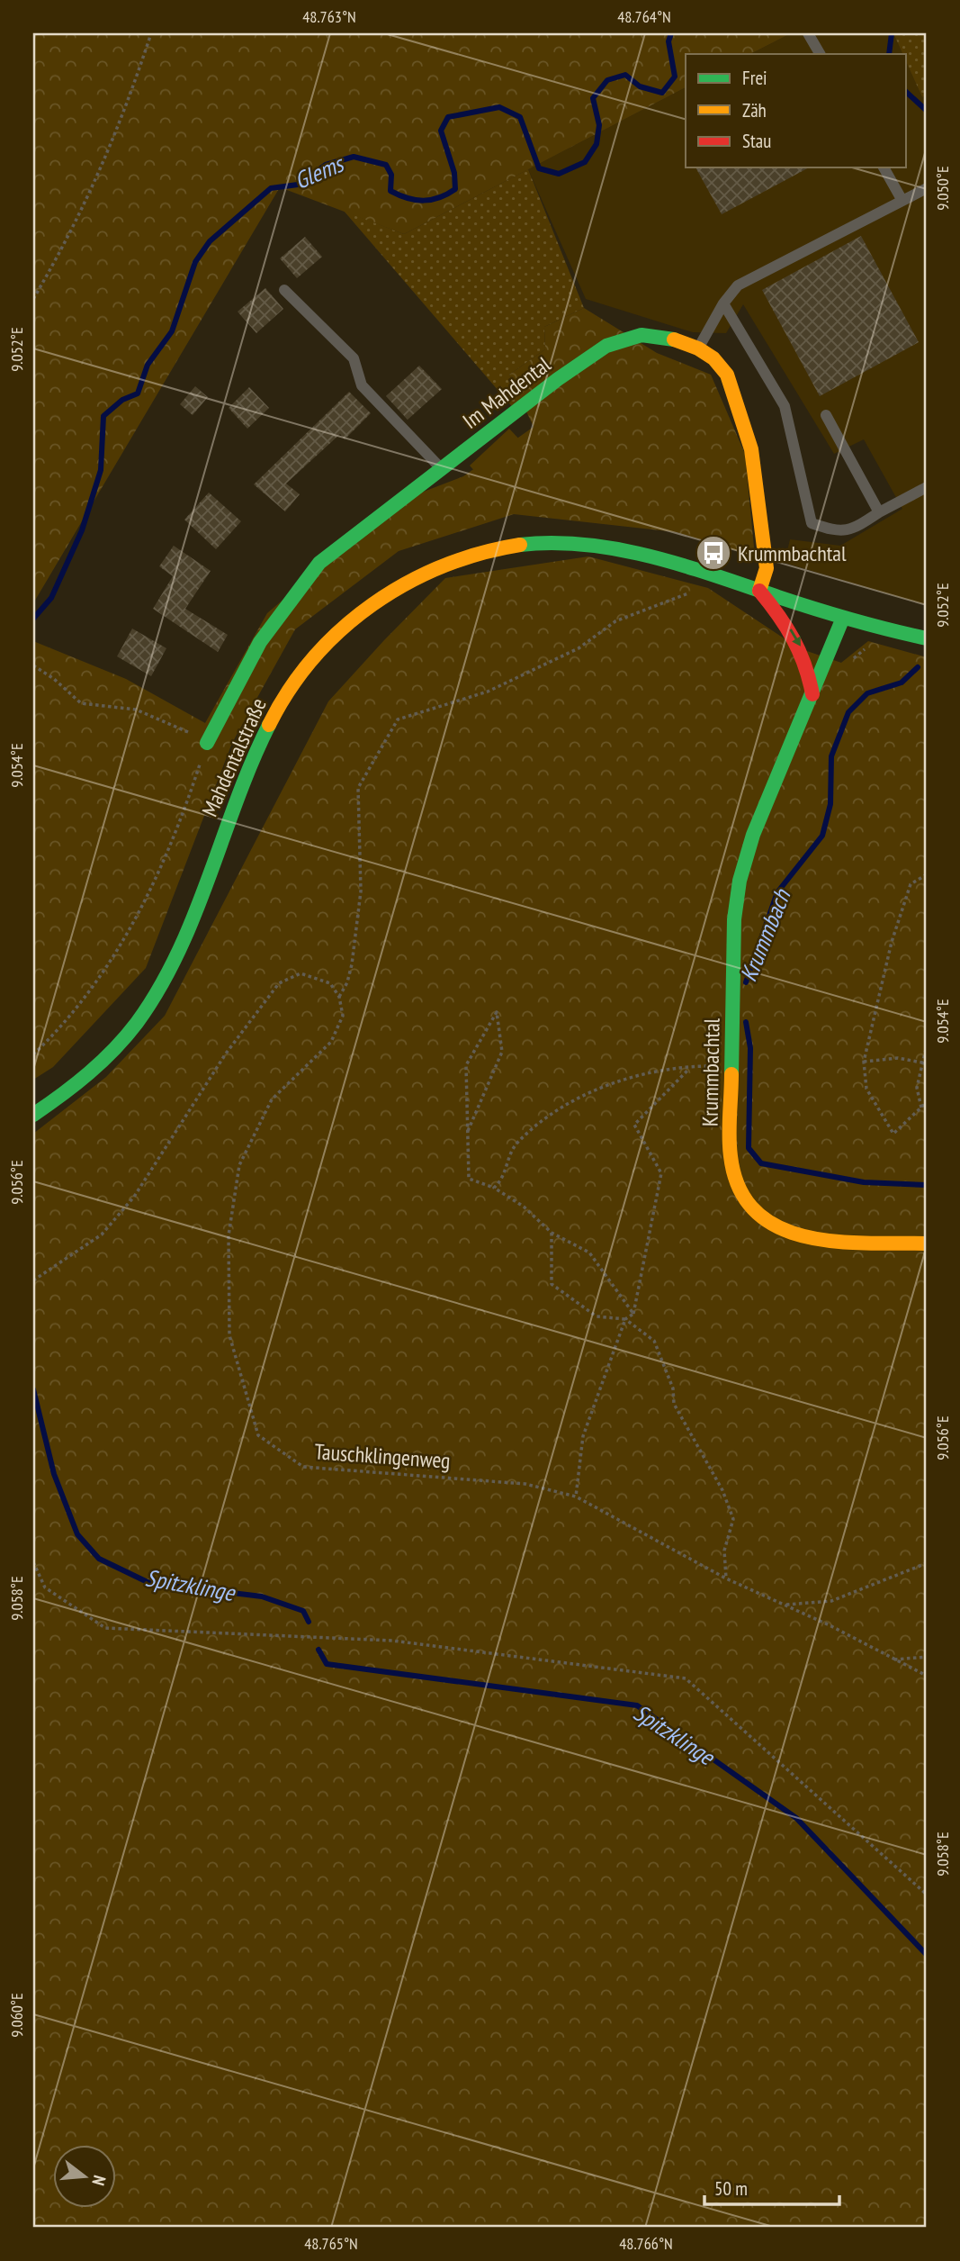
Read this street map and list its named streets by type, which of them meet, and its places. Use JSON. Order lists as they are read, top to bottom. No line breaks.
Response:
{"streets":{"street":["Im Mahdental","Mahdentalstraße","Krummbachtal"],"path":["Tauschklingenweg"]},"crossings":[["Im Mahdental","Mahdentalstraße"],["Mahdentalstraße","Krummbachtal"],["Mahdentalstraße","Tauschklingenweg"]],"water":["Glems","Krummbach","Spitzklinge"],"places":{"bus stop":["Krummbachtal"]},"legend":["Frei","Zäh","Stau"],"scale_bar":"50 m","north":"right","coordinates":["48.763°N","48.764°N","9.050°E","9.052°E","9.054°E","9.056°E","9.058°E","9.060°E","48.765°N","48.766°N"]}
